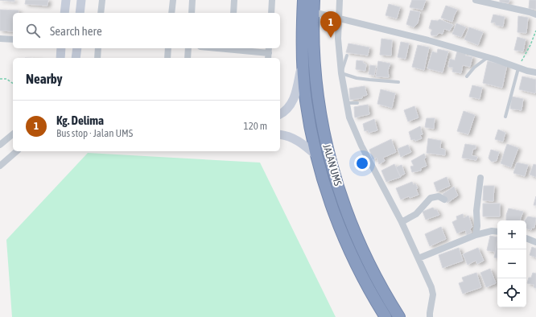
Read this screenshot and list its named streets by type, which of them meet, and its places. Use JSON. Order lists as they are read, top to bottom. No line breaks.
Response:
{"streets":{"highway":["JALAN UMS"]},"page":{"pins":"1","search":"Search here","heading":"Nearby","list":[{"mark":"1","name":"Kg. Delima","note":"Bus stop · Jalan UMS","value":"120 m"}],"map_buttons":["+","−"]}}
